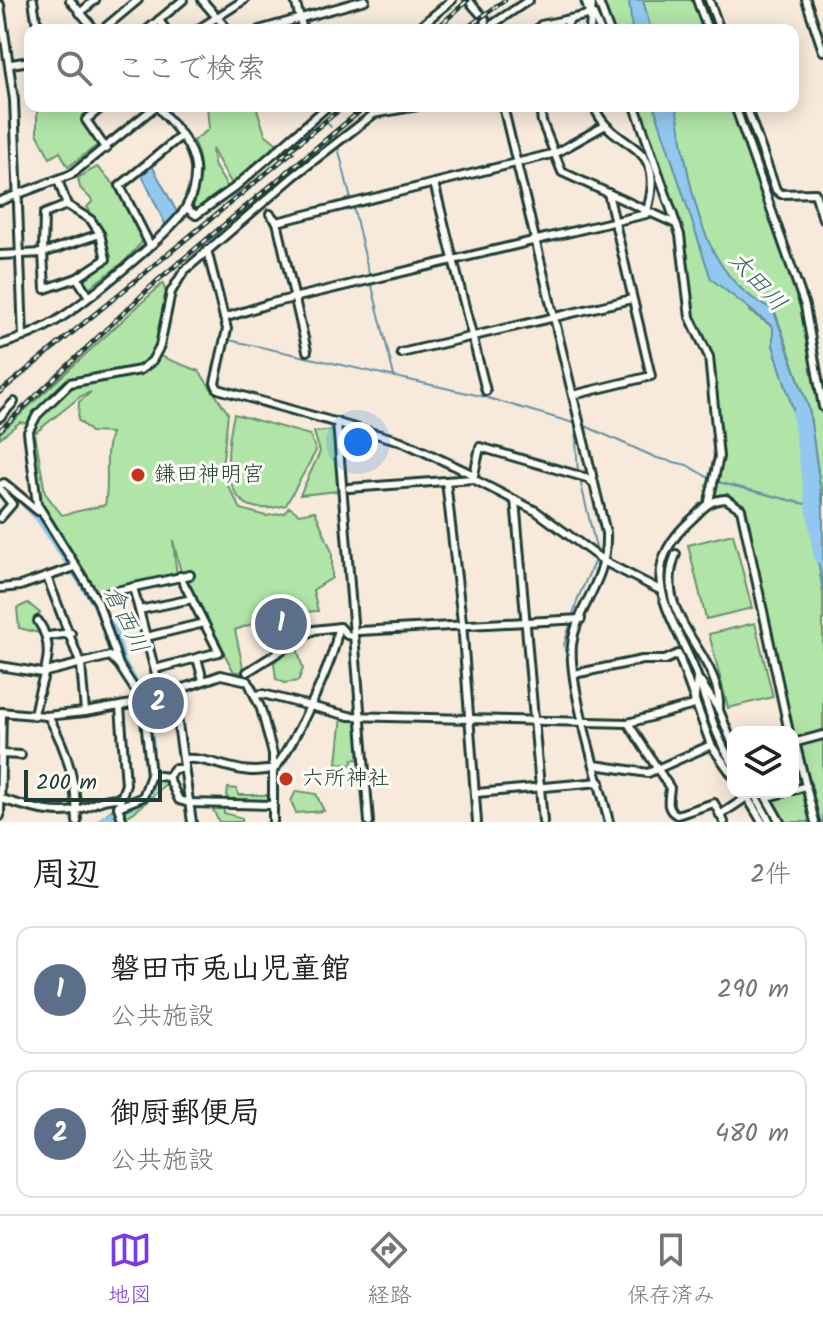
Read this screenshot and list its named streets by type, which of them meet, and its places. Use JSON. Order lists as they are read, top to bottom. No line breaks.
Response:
{"water":["太田川","倉西川"],"places":["鎌田神明宮","六所神社"],"scale_bar":"200 m","page":{"search":"ここで検索","pins":["1","2"],"scale":"200 m","heading":["周辺","2件"],"list":[{"mark":"1","name":"磐田市兎山児童館","note":"公共施設","value":"290 m"},{"mark":"2","name":"御厨郵便局","note":"公共施設","value":"480 m"}],"nav":["地図","経路","保存済み"]}}
